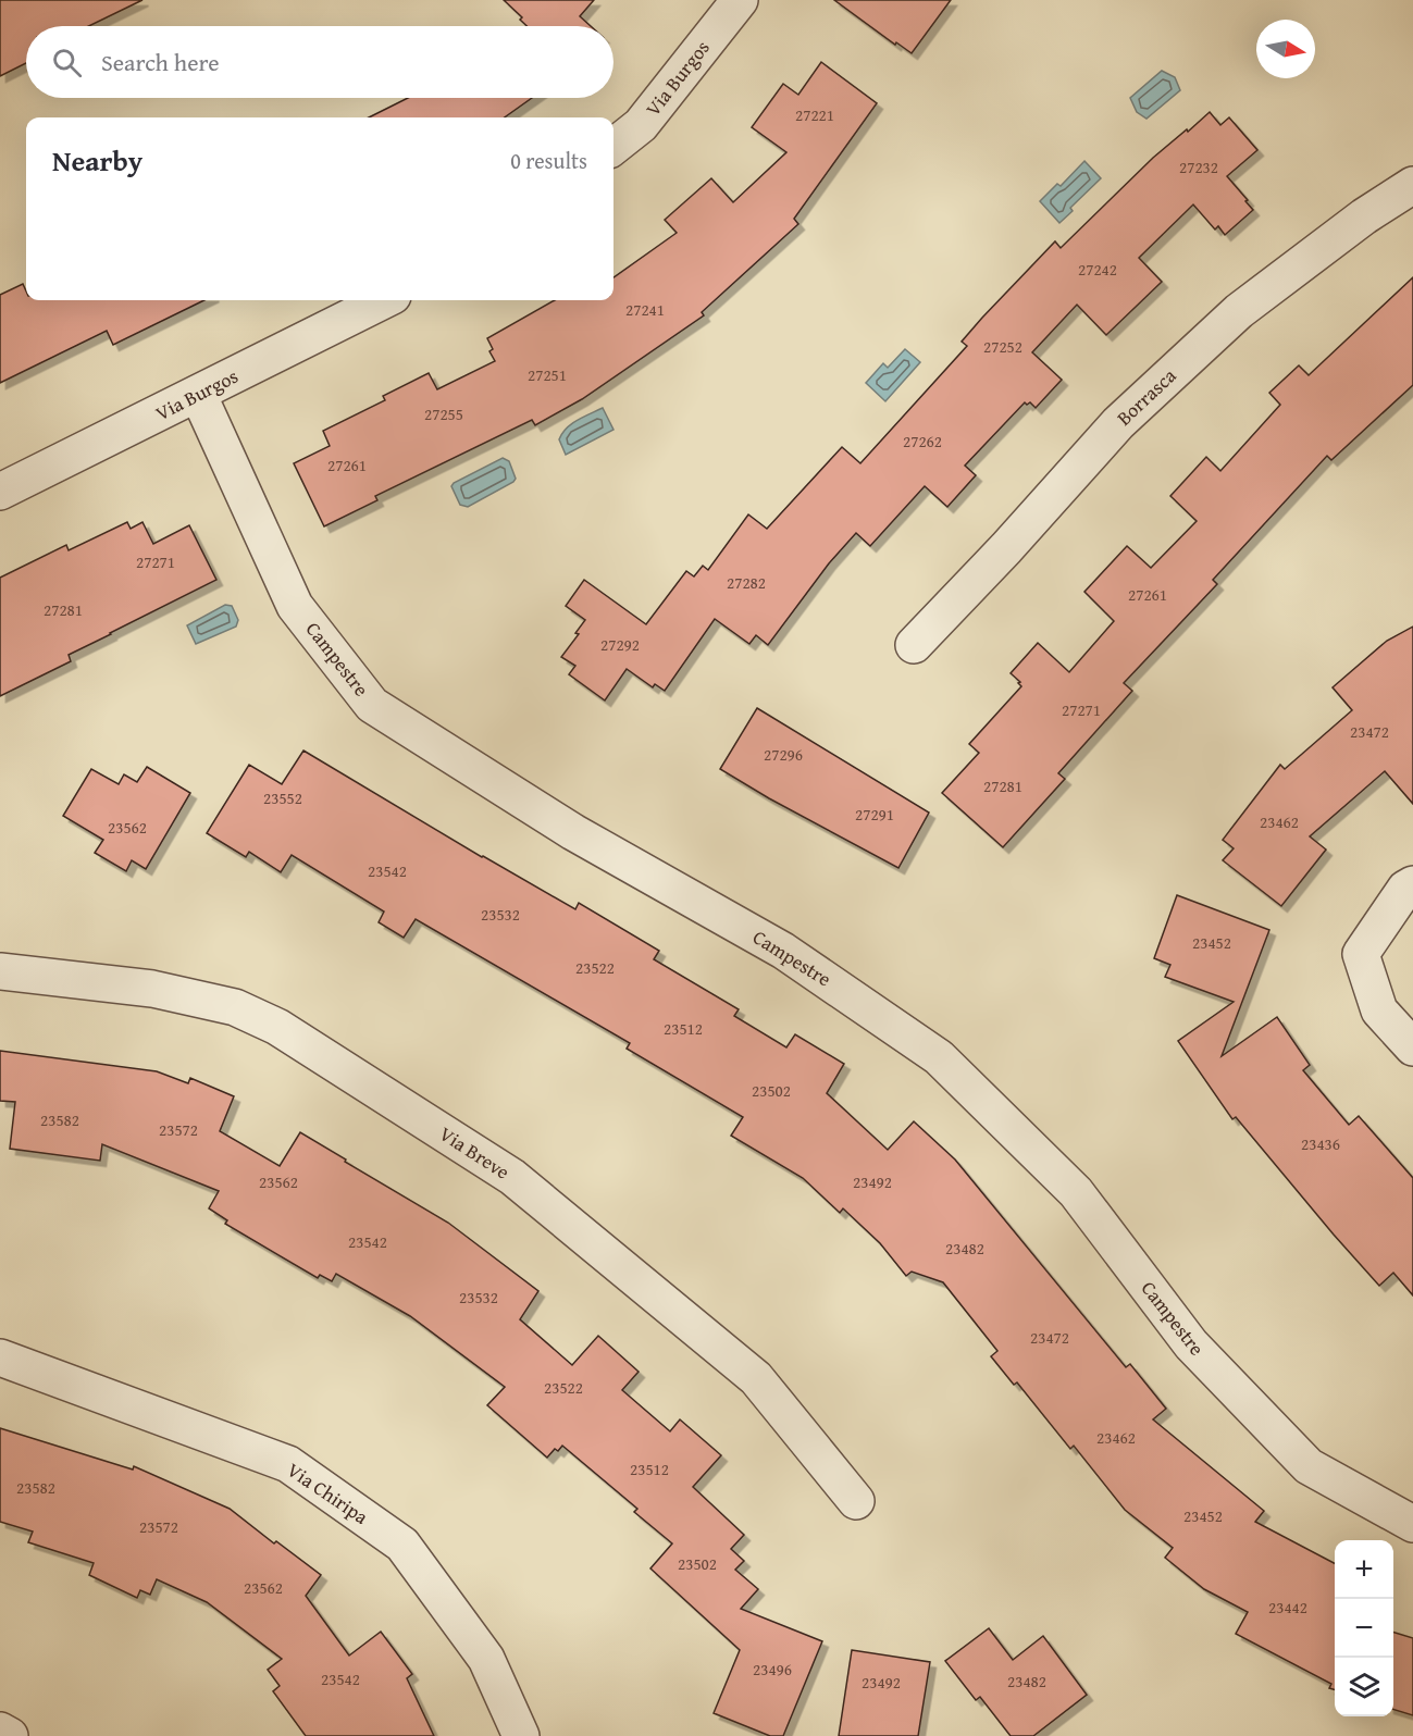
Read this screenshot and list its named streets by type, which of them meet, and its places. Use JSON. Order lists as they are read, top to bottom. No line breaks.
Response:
{"streets":{"street":["Via Burgos","Borrasca","Campestre","Via Breve","Via Chiripa"]},"crossings":[["Via Burgos","Campestre"]],"house_numbers":["27221","27232","27242","27241","27252","27251","27255","27262","27261","27271","27282","27261","27281","27292","27271","23472","27296","27281","23552","27291","23462","23562","23542","23532","23452","23522","23512","23502","23582","23572","23436","23562","23492","23542","23482","23532","23472","23522","23462","23512","23582","23452","23572","23502","23562","23442","23496","23542","23482","23492"],"north":"right","page":{"search":"Search here","heading":["Nearby","0 results"],"map_buttons":["+","−"]}}
